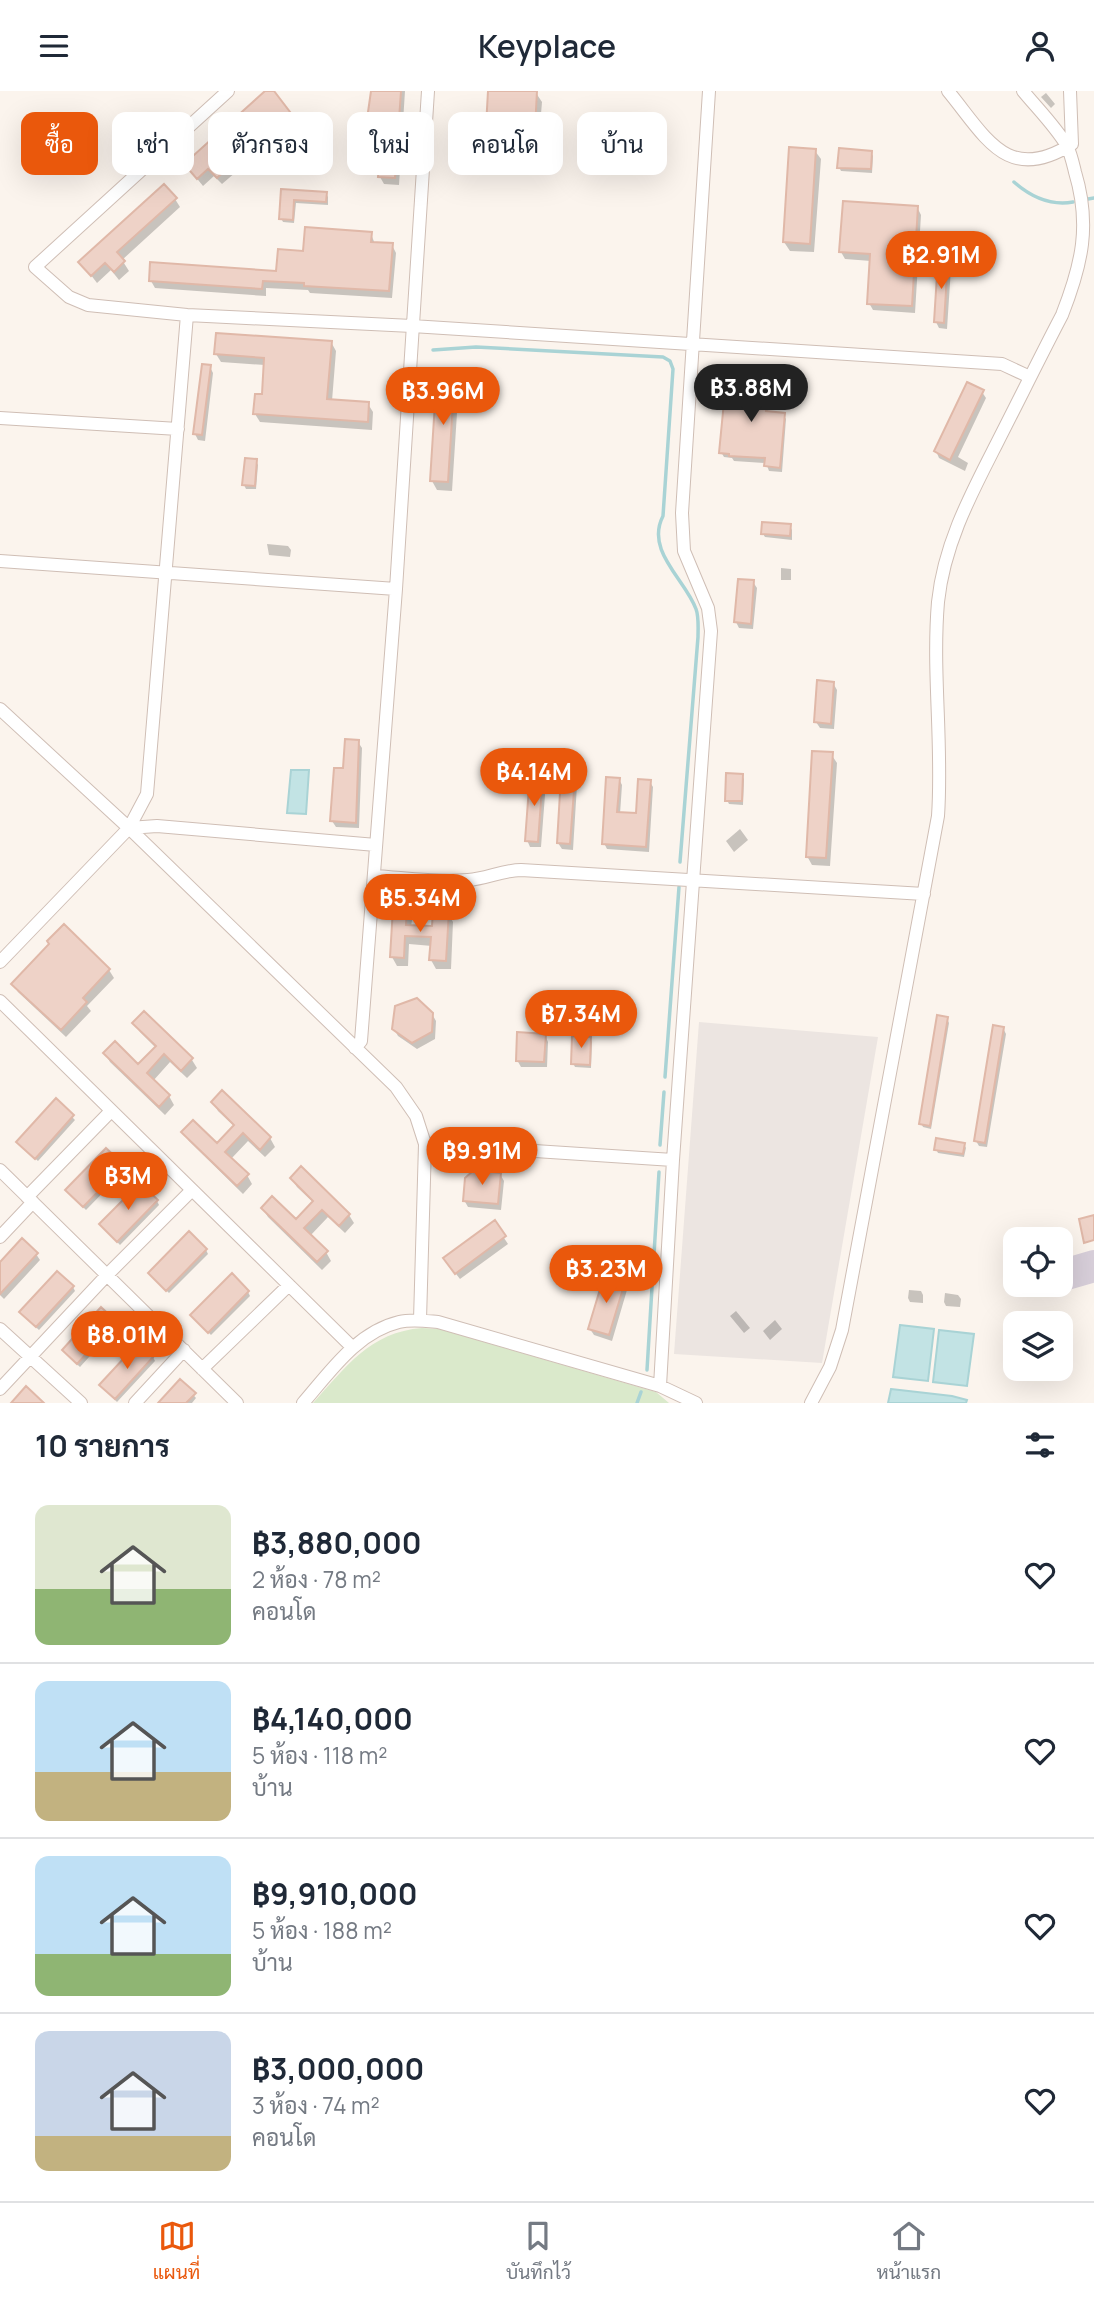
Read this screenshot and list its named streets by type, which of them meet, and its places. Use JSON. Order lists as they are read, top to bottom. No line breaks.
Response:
{"page":{"header":"Keyplace","chip":["ซื้อ","เช่า","ตัวกรอง","ใหม่","คอนโด","บ้าน"],"price":["฿2.91M","฿3.88M","฿3.96M","฿4.14M","฿5.34M","฿7.34M","฿9.91M","฿3M","฿3.23M","฿8.01M"],"heading":"10 รายการ","list":[{"name":"฿3,880,000","note":"2 ห้อง · 78 m² · คอนโด"},{"name":"฿4,140,000","note":"5 ห้อง · 118 m² · บ้าน"},{"name":"฿9,910,000","note":"5 ห้อง · 188 m² · บ้าน"},{"name":"฿3,000,000","note":"3 ห้อง · 74 m² · คอนโด"}],"tabs":["แผนที่","บันทึกไว้","หน้าแรก"]}}
